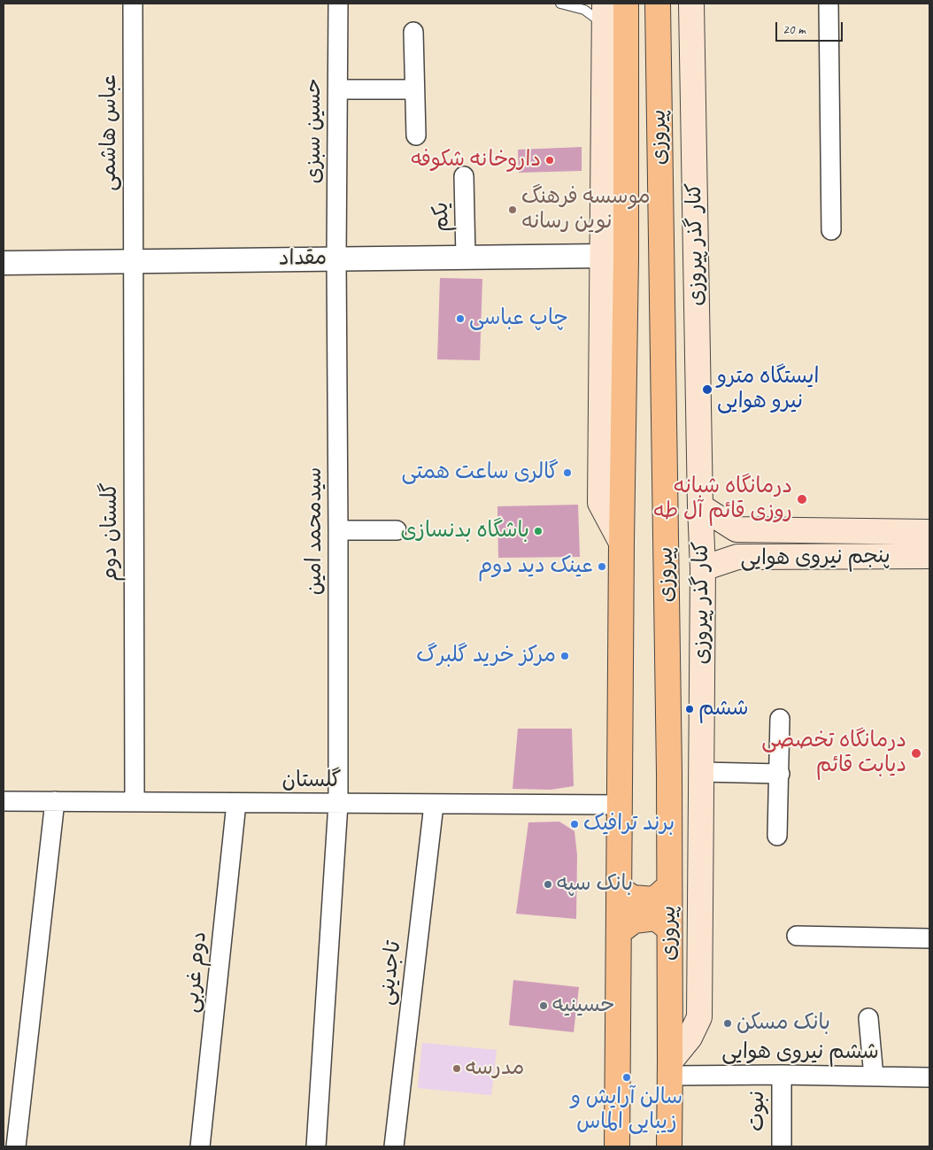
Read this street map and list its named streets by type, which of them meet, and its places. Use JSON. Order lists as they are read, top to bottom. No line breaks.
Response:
{"streets":{"main road":["پیروزی","کنار گذر پیروزی","پنجم نیروی هوایی"],"street":["حسین سبزی","عباس هاشمی","یکم","مقداد","سیدمحمد امین","گلستان دوم","گلستان","دوم غربی","تاجدینی","ششم نیروی هوایی","نبوت"]},"crossings":[["حسین سبزی","مقداد"],["حسین سبزی","سیدمحمد امین"],["عباس هاشمی","مقداد"],["عباس هاشمی","گلستان دوم"],["پیروزی","کنار گذر پیروزی"],["پیروزی","گلستان"],["پیروزی","ششم نیروی هوایی"],["یکم","مقداد"],["کنار گذر پیروزی","پنجم نیروی هوایی"],["کنار گذر پیروزی","ششم نیروی هوایی"],["مقداد","سیدمحمد امین"],["مقداد","گلستان دوم"],["سیدمحمد امین","گلستان"],["گلستان دوم","گلستان"],["گلستان","دوم غربی"],["گلستان","تاجدینی"],["ششم نیروی هوایی","نبوت"]],"places":["داروخانه شکوفه","موسسه فرهنگ نوین رسانه","چاپ عباسی","ایستگاه مترو نیرو هوایی","گالری ساعت همتی","درمانگاه شبانه روزی قائم آل طه","باشگاه بدنسازی","عینک دید دوم","مرکز خرید گلبرگ","ششم","درمانگاه تخصصی دیابت قائم","برند ترافیک","بانک سپه","حسینیه","بانک مسکن","مدرسه","سالن آرایش و زیبایی الماس"],"scale_bar":"20 m"}
